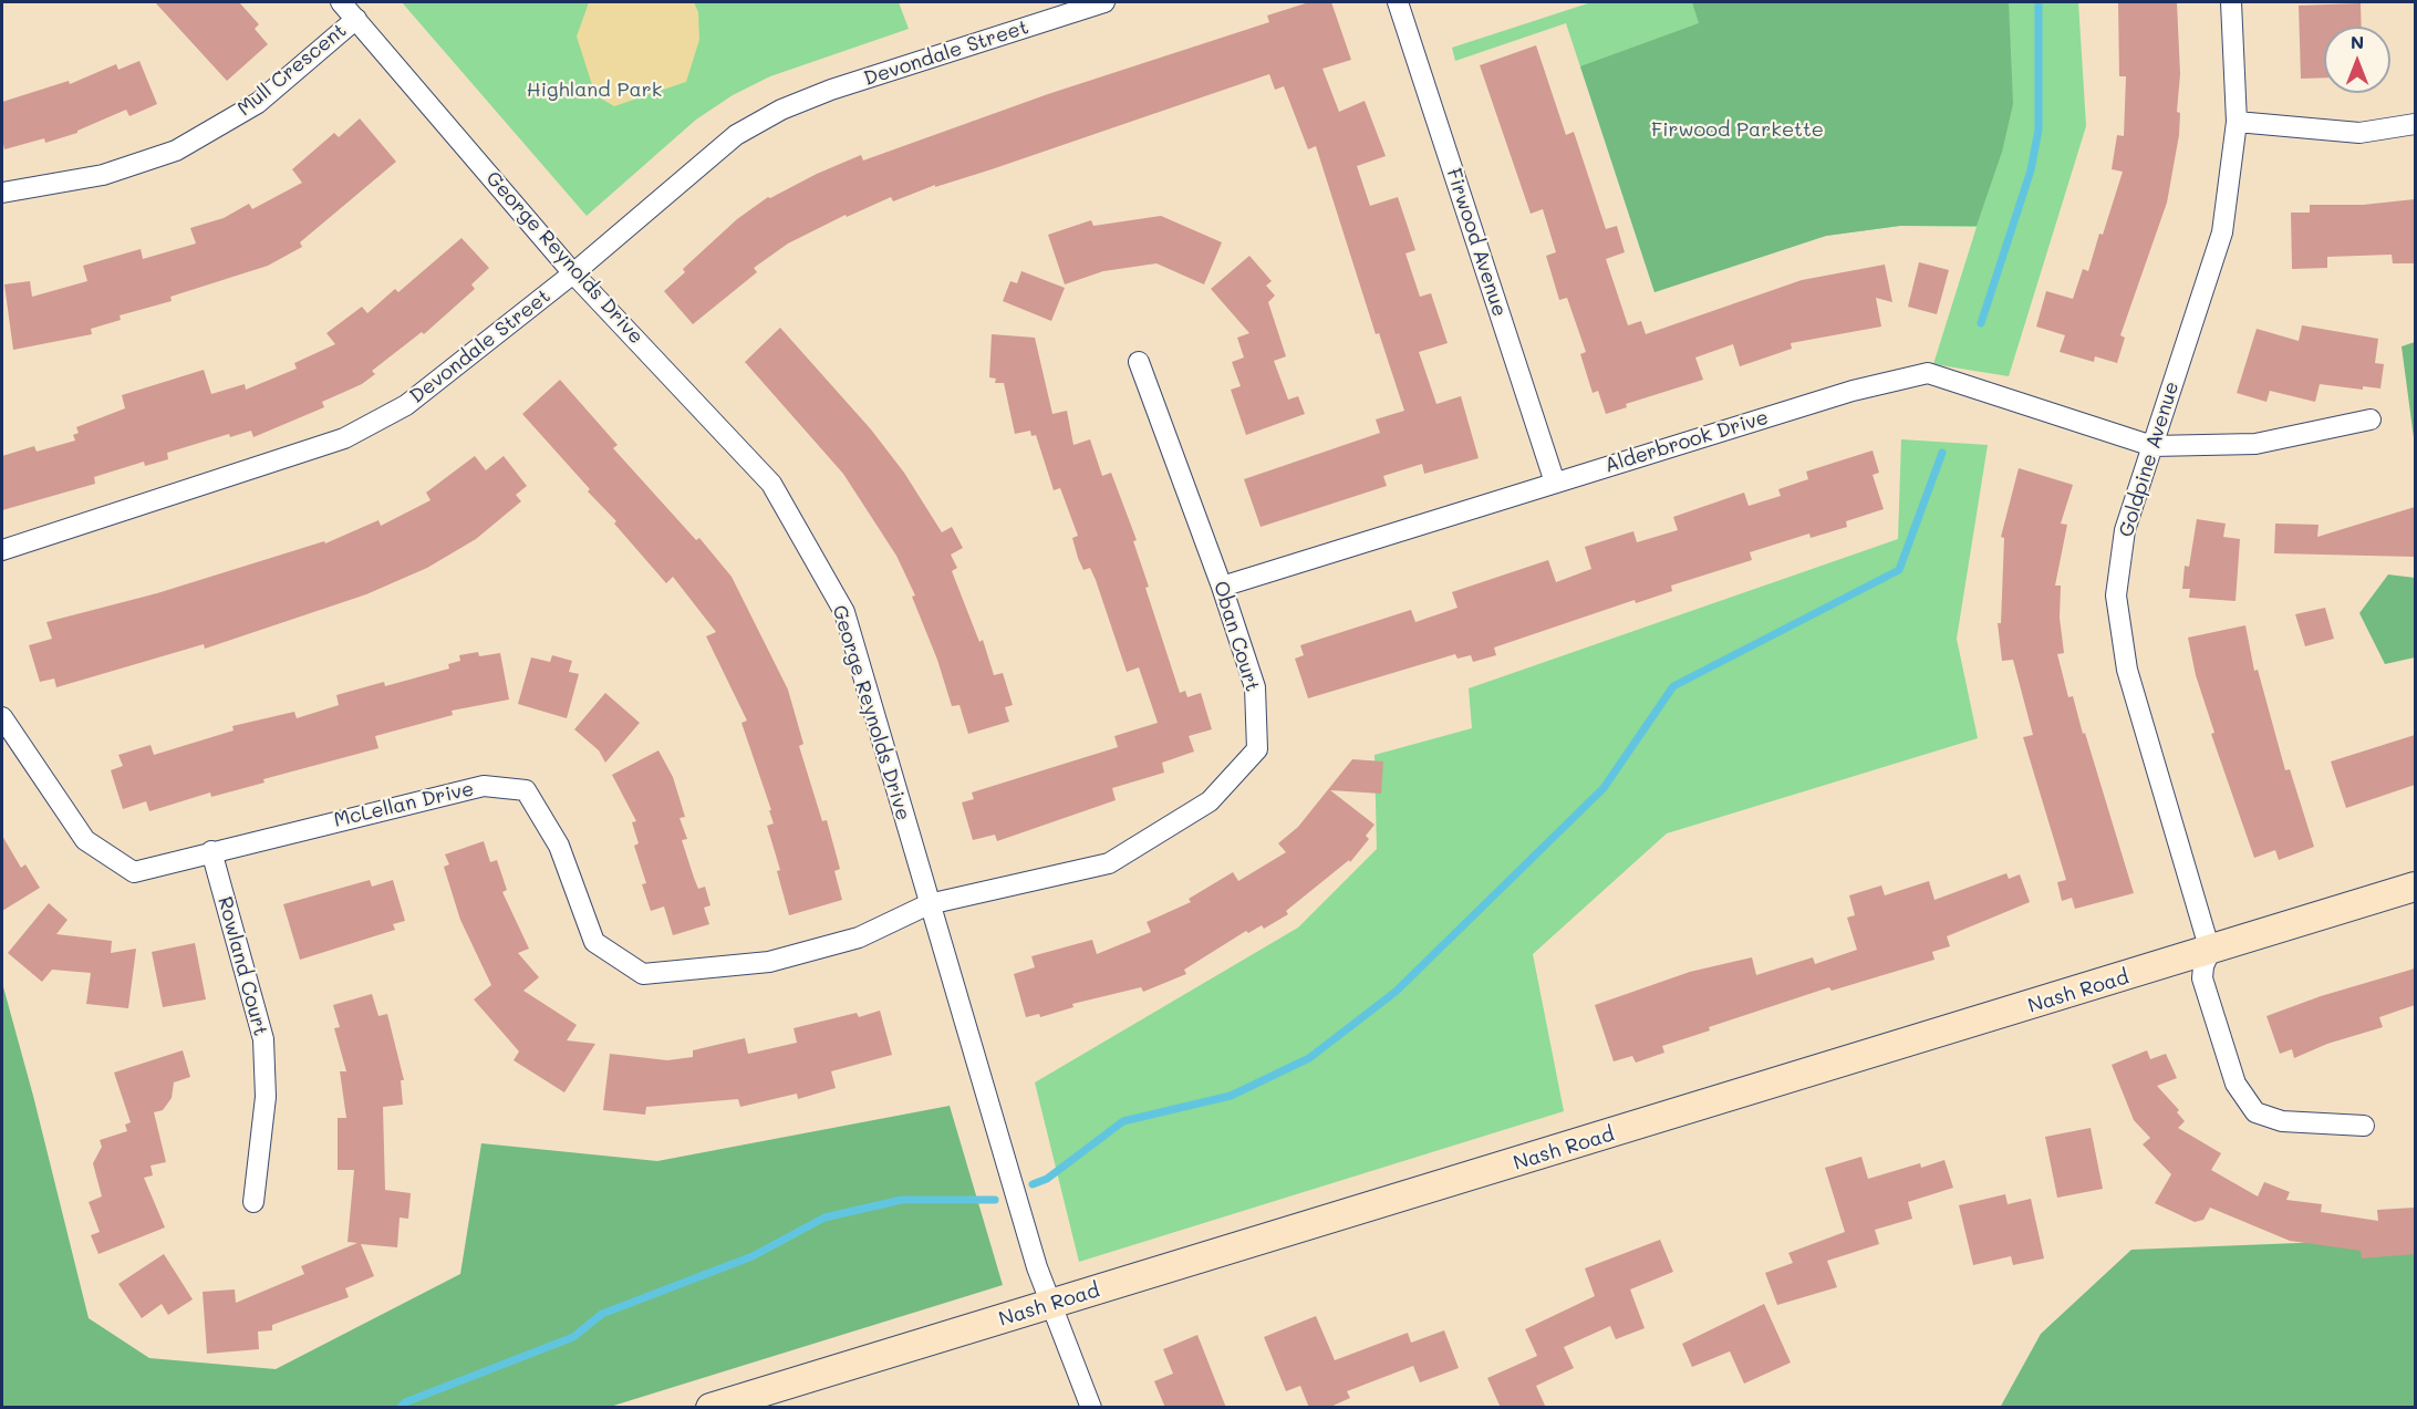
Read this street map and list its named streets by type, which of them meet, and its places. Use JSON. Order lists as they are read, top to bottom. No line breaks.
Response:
{"streets":{"street":["Devondale Street","Mull Crescent","Firwood Avenue","George Reynolds Drive","Alderbrook Drive","Goldpine Avenue","Oban Court","McLellan Drive","Rowland Court","Nash Road"]},"crossings":[["Devondale Street","George Reynolds Drive"],["Mull Crescent","George Reynolds Drive"],["Firwood Avenue","Alderbrook Drive"],["George Reynolds Drive","Oban Court"],["George Reynolds Drive","McLellan Drive"],["George Reynolds Drive","Nash Road"],["Alderbrook Drive","Goldpine Avenue"],["Alderbrook Drive","Oban Court"],["Goldpine Avenue","Nash Road"],["Oban Court","McLellan Drive"],["McLellan Drive","Rowland Court"]],"parks":["Highland Park","Firwood Parkette"],"north":"top"}
